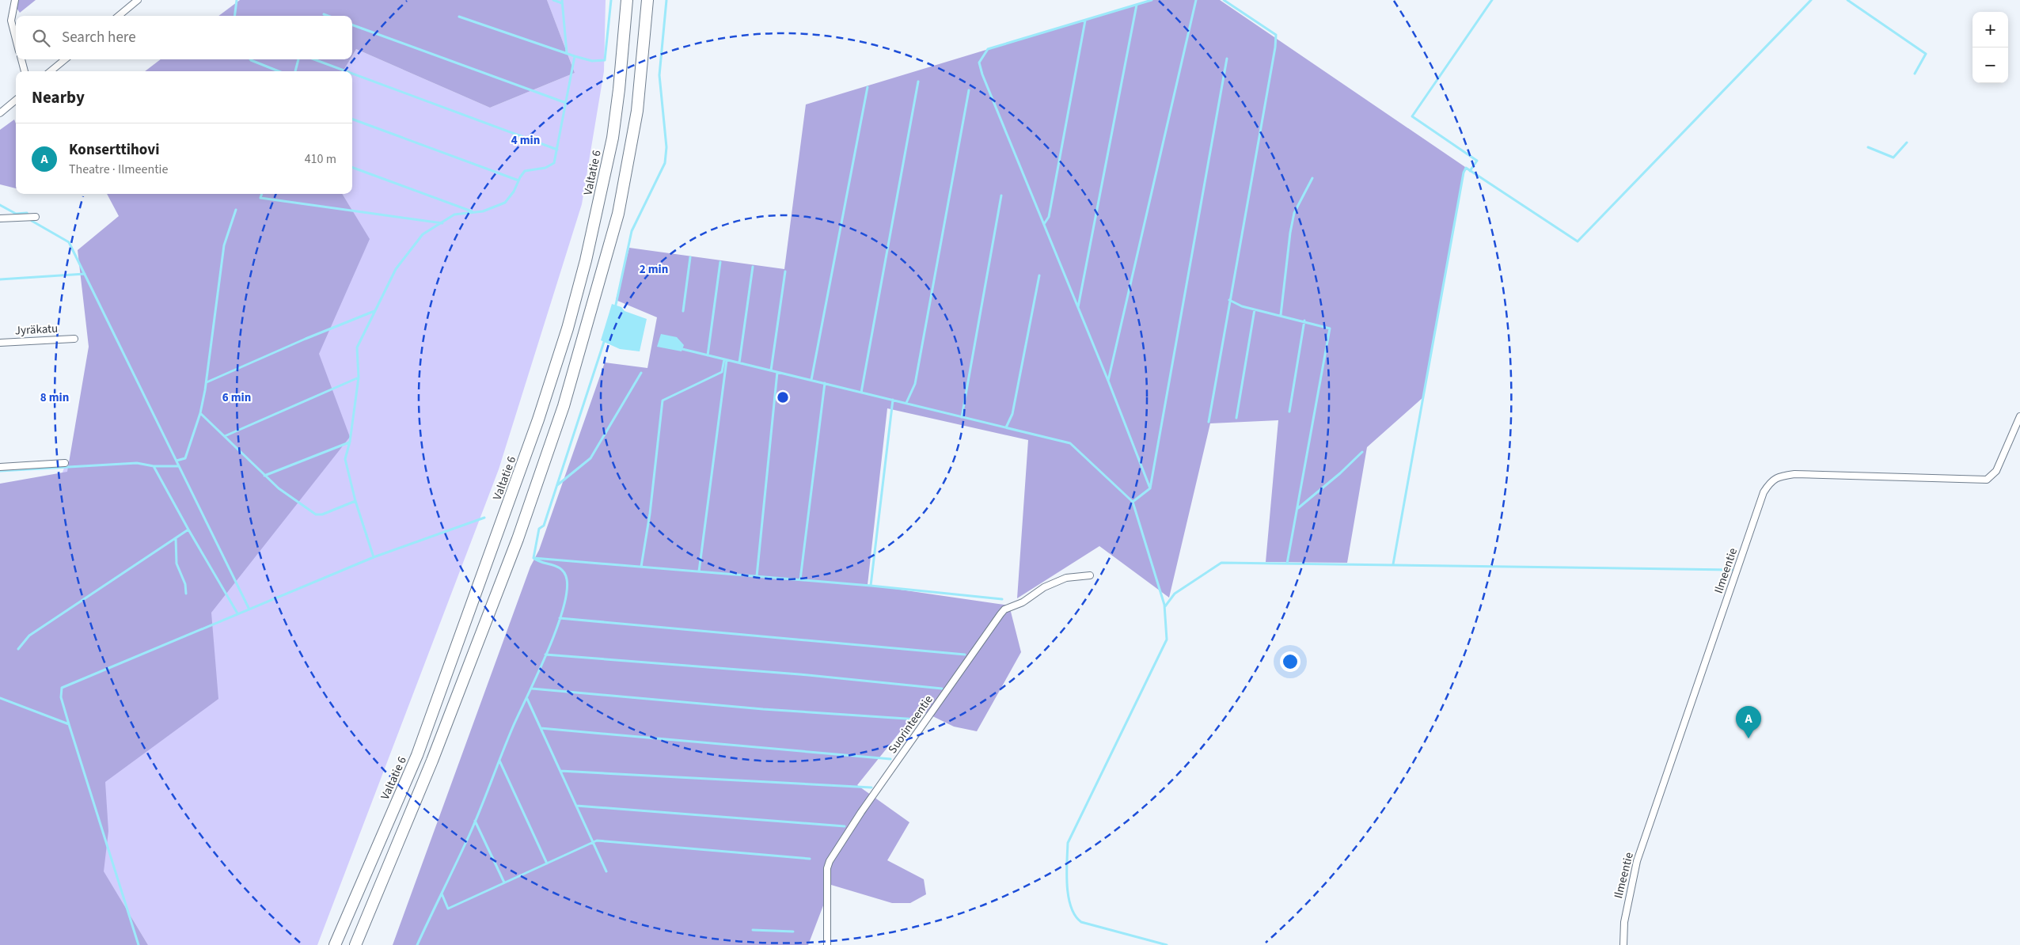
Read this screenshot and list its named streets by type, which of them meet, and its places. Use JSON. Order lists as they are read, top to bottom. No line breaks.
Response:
{"streets":{"highway":["Valtatie 6"],"street":["Jyräkatu","Ilmeentie","Suorinteentie"]},"page":{"map_buttons":["+","−"],"search":"Search here","heading":"Nearby","list":[{"mark":"A","name":"Konserttihovi","note":"Theatre · Ilmeentie","value":"410 m"}],"pins":"A"},"rings":["4 min","2 min","6 min","8 min"]}
